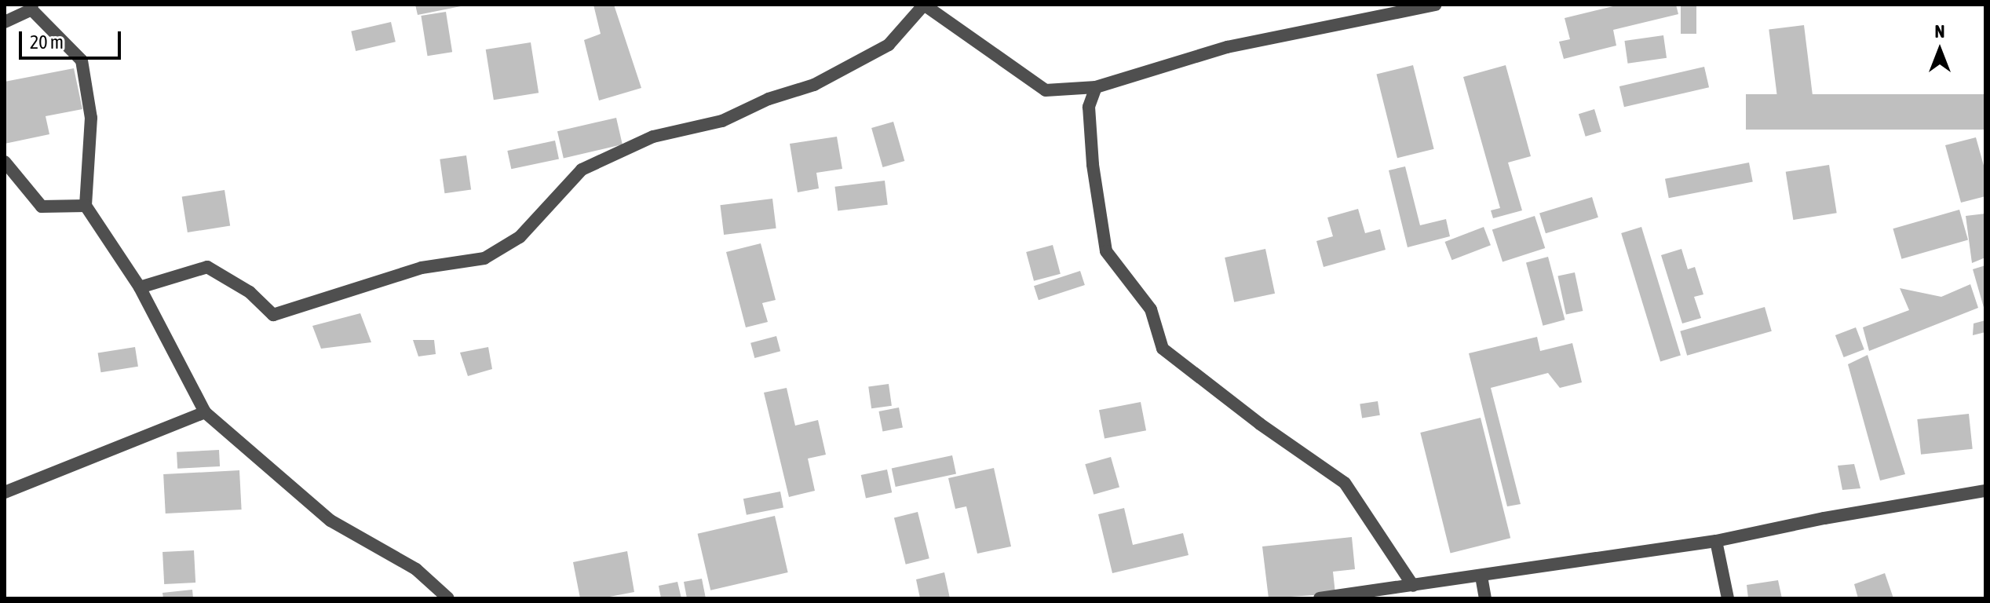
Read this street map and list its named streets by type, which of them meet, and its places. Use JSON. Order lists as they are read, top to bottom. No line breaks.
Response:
{"scale_bar":"20 m","north":"top"}
